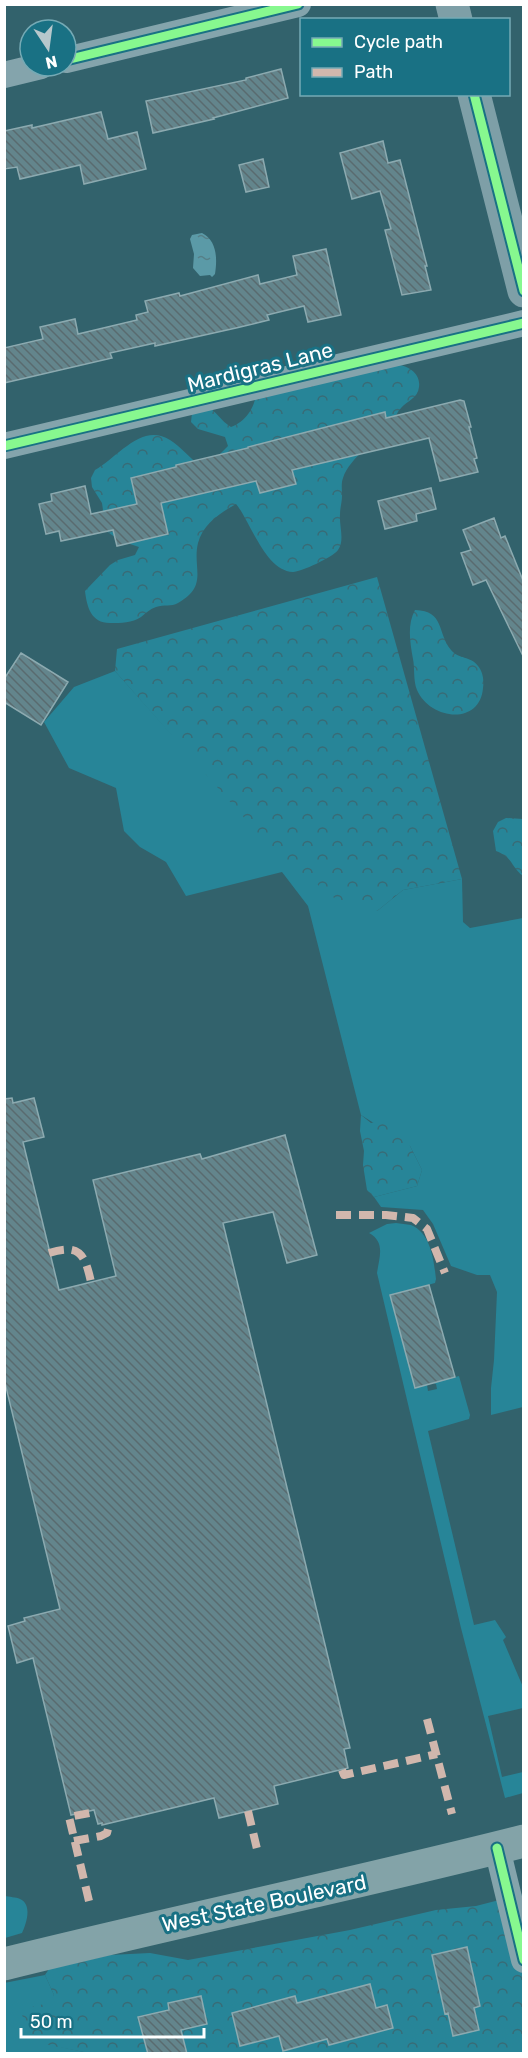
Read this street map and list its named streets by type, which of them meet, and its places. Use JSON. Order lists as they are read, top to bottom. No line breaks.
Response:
{"streets":{"main road":["West State Boulevard"],"street":["Mardigras Lane"]},"legend":["Cycle path","Path"],"scale_bar":"50 m","north":"bottom"}
